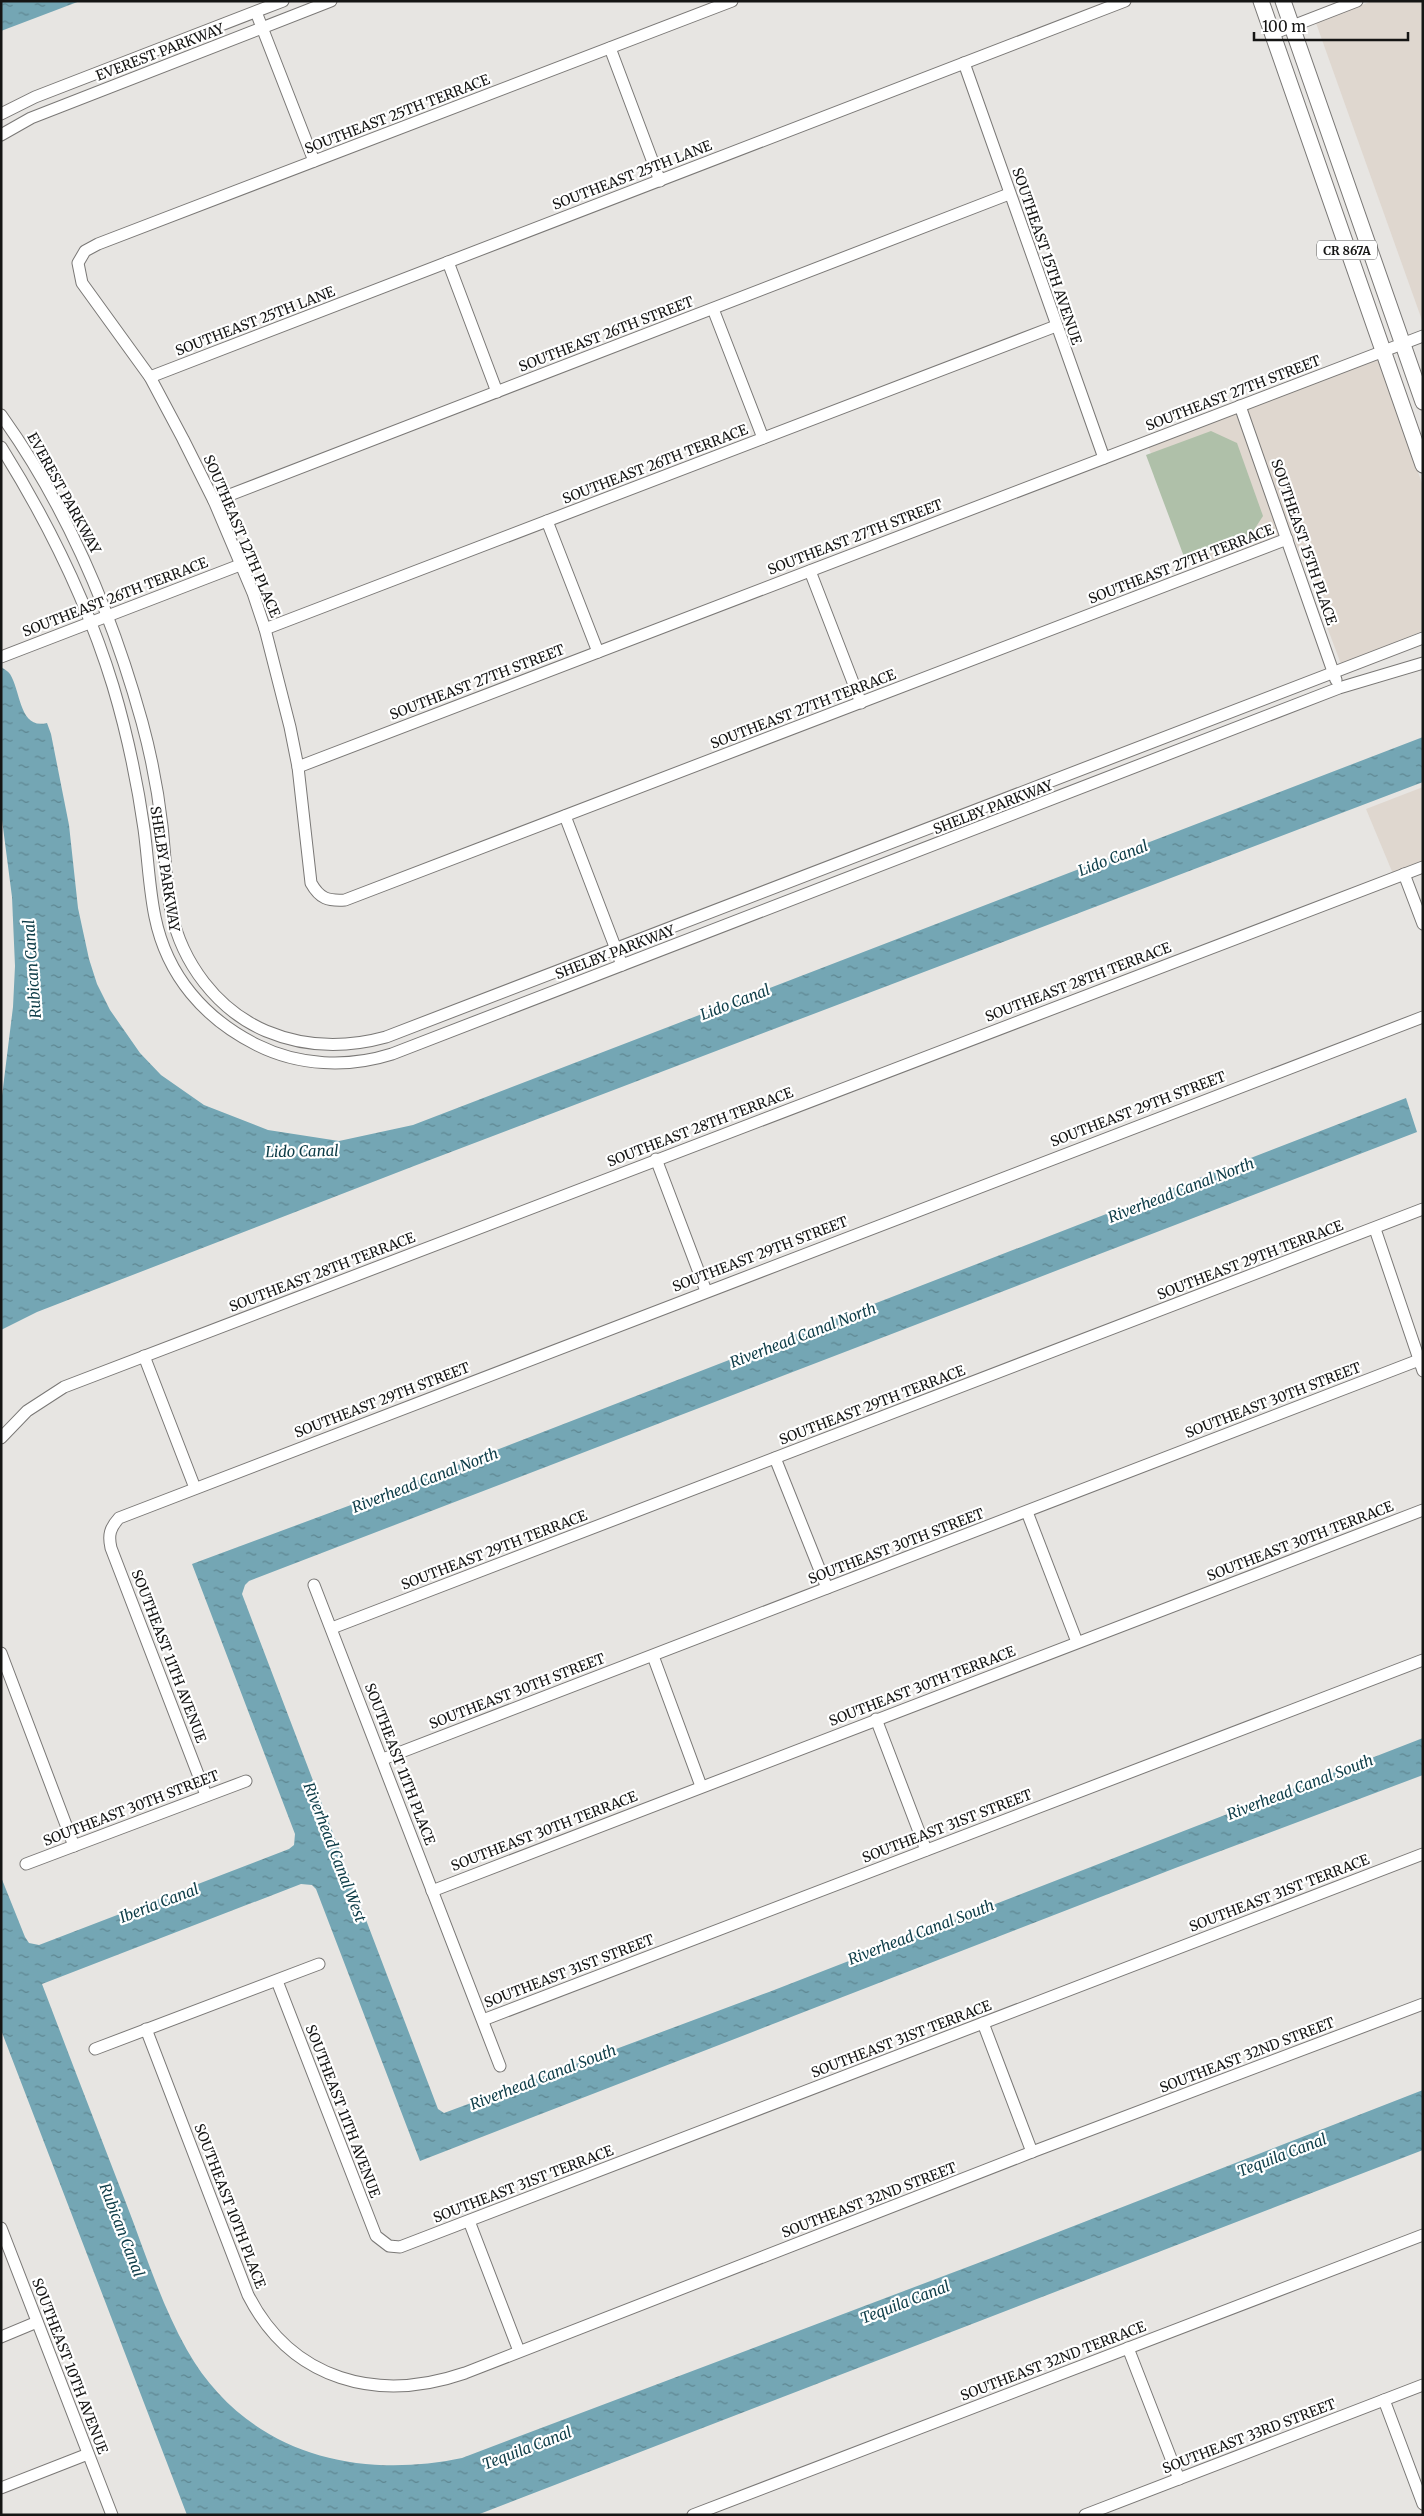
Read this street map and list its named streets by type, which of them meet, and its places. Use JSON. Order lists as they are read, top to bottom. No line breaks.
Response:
{"streets":{"main road":["CR 867A"],"street":["EVEREST PARKWAY","SOUTHEAST 25TH TERRACE","SOUTHEAST 25TH LANE","SOUTHEAST 15TH AVENUE","SOUTHEAST 26TH STREET","SOUTHEAST 27TH STREET","SOUTHEAST 26TH TERRACE","SOUTHEAST 12TH PLACE","SOUTHEAST 15TH PLACE","SOUTHEAST 27TH TERRACE","SHELBY PARKWAY","SOUTHEAST 28TH TERRACE","SOUTHEAST 29TH STREET","SOUTHEAST 29TH TERRACE","SOUTHEAST 30TH STREET","SOUTHEAST 30TH TERRACE","SOUTHEAST 11TH AVENUE","SOUTHEAST 11TH PLACE","SOUTHEAST 31ST STREET","SOUTHEAST 31ST TERRACE","SOUTHEAST 32ND STREET","SOUTHEAST 10TH PLACE","SOUTHEAST 32ND TERRACE","SOUTHEAST 10TH AVENUE","SOUTHEAST 33RD STREET"]},"crossings":[["EVEREST PARKWAY","SOUTHEAST 26TH TERRACE"],["EVEREST PARKWAY","SHELBY PARKWAY"],["SOUTHEAST 25TH TERRACE","SOUTHEAST 12TH PLACE"],["SOUTHEAST 25TH LANE","SOUTHEAST 15TH AVENUE"],["SOUTHEAST 25TH LANE","SOUTHEAST 12TH PLACE"],["CR 867A","SOUTHEAST 27TH STREET"],["SOUTHEAST 15TH AVENUE","SOUTHEAST 26TH STREET"],["SOUTHEAST 15TH AVENUE","SOUTHEAST 27TH STREET"],["SOUTHEAST 15TH AVENUE","SOUTHEAST 26TH TERRACE"],["SOUTHEAST 26TH STREET","SOUTHEAST 12TH PLACE"],["SOUTHEAST 27TH STREET","SOUTHEAST 12TH PLACE"],["SOUTHEAST 27TH STREET","SOUTHEAST 15TH PLACE"],["SOUTHEAST 26TH TERRACE","SOUTHEAST 12TH PLACE"],["SOUTHEAST 26TH TERRACE","SHELBY PARKWAY"],["SOUTHEAST 12TH PLACE","SOUTHEAST 27TH TERRACE"],["SOUTHEAST 15TH PLACE","SOUTHEAST 27TH TERRACE"],["SOUTHEAST 15TH PLACE","SHELBY PARKWAY"],["SOUTHEAST 29TH STREET","SOUTHEAST 11TH AVENUE"],["SOUTHEAST 29TH TERRACE","SOUTHEAST 11TH PLACE"],["SOUTHEAST 30TH STREET","SOUTHEAST 11TH AVENUE"],["SOUTHEAST 30TH STREET","SOUTHEAST 11TH PLACE"],["SOUTHEAST 30TH TERRACE","SOUTHEAST 11TH PLACE"],["SOUTHEAST 11TH AVENUE","SOUTHEAST 31ST TERRACE"],["SOUTHEAST 11TH PLACE","SOUTHEAST 31ST STREET"],["SOUTHEAST 32ND STREET","SOUTHEAST 10TH PLACE"]],"water":["Lido Canal","Rubican Canal","Riverhead Canal North","Riverhead Canal South","Riverhead Canal West","Iberia Canal","Tequila Canal"],"scale_bar":"100 m"}
